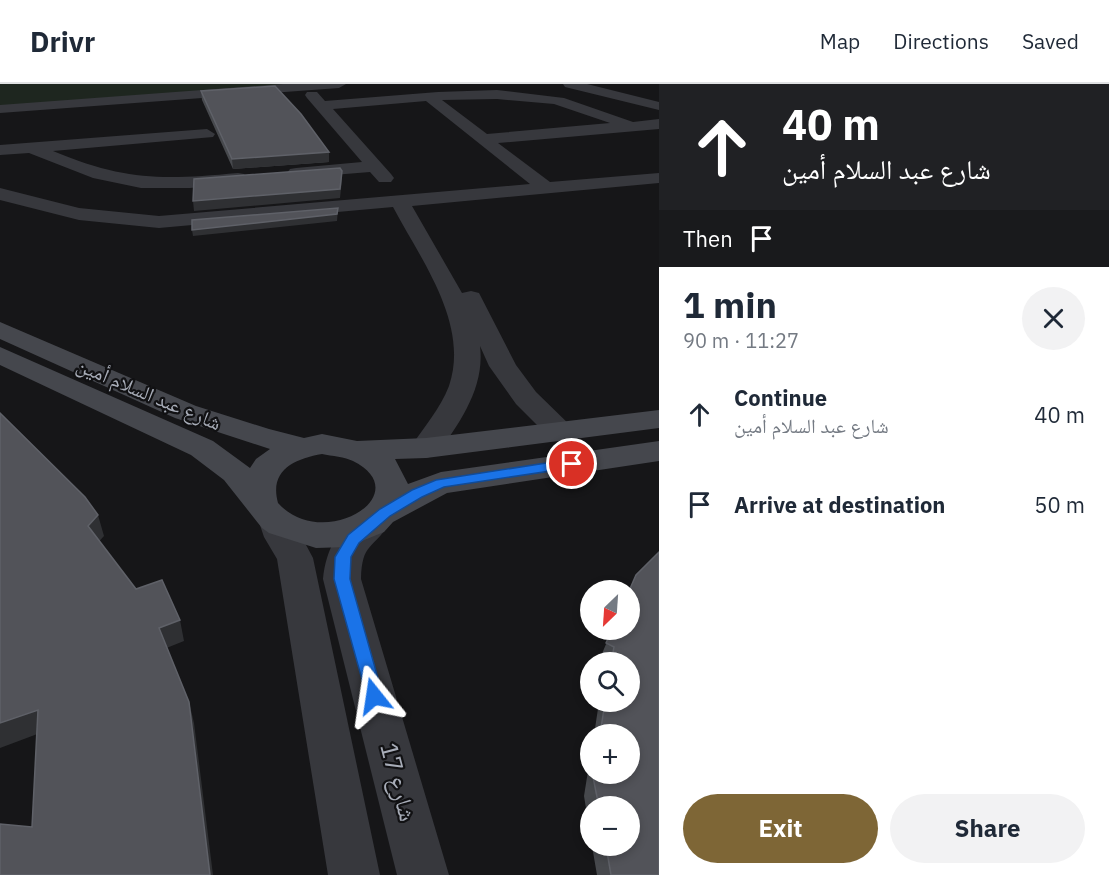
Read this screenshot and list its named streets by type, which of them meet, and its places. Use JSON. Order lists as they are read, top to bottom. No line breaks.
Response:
{"streets":{"street":["شارع عبد السلام أمين","شارع 17"]},"crossings":[["شارع عبد السلام أمين","شارع 17"]],"north":"bottom left","page":{"header":"Drivr","nav":["Map","Directions","Saved"],"turn":["40 m","شارع عبد السلام أمين"],"then":"Then","heading":["1 min","90 m · 11:27"],"list":[{"name":"Continue","note":"شارع عبد السلام أمين","value":"40 m"},{"name":"Arrive at destination","value":"50 m"}],"map_buttons":["+","−"],"buttons":["Exit","Share"]}}
